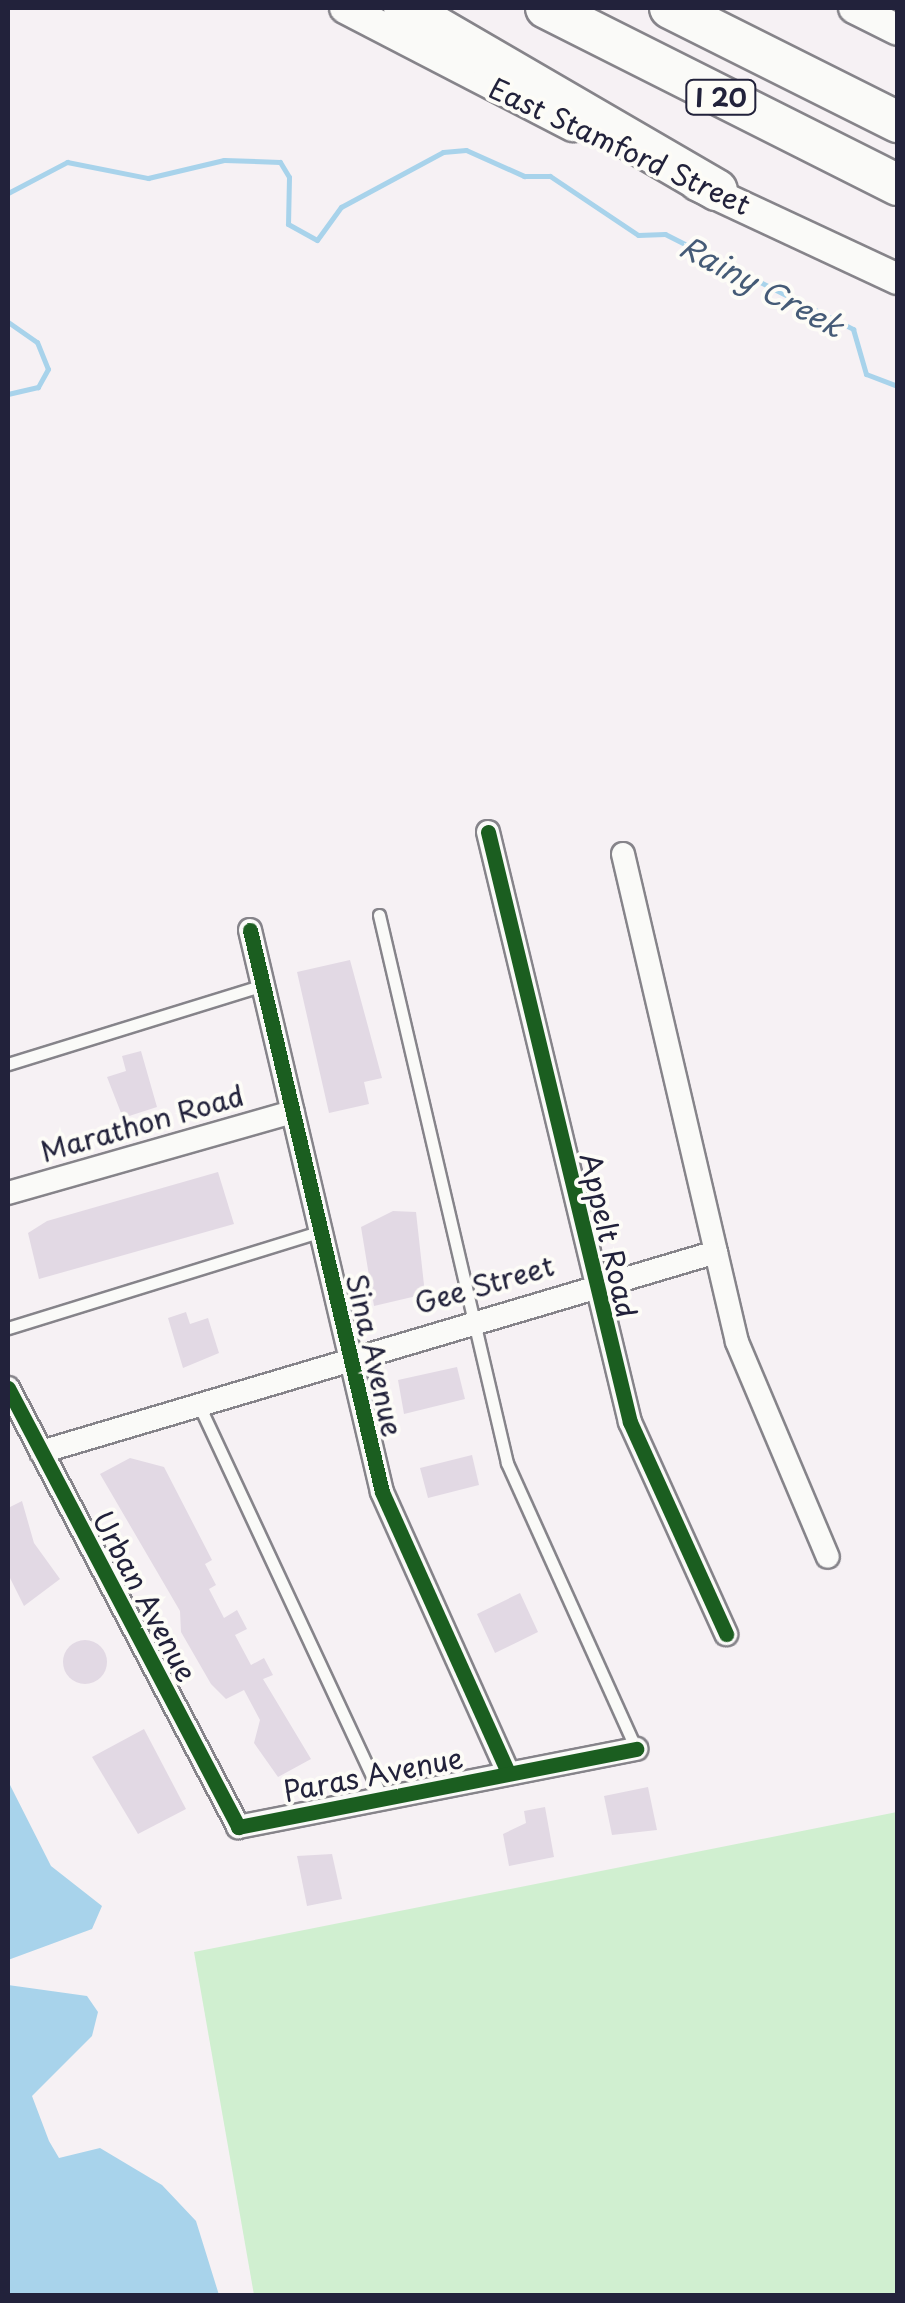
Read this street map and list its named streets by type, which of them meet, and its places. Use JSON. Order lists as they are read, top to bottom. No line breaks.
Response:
{"streets":{"highway":["I 20"],"main road":["East Stamford Street"],"street":["Marathon Road","Appelt Road","Gee Street","Sina Avenue","Urban Avenue","Paras Avenue"]},"crossings":[["Marathon Road","Sina Avenue"],["Appelt Road","Gee Street"],["Gee Street","Sina Avenue"],["Gee Street","Urban Avenue"],["Sina Avenue","Paras Avenue"],["Urban Avenue","Paras Avenue"]],"water":["Rainy Creek"]}
